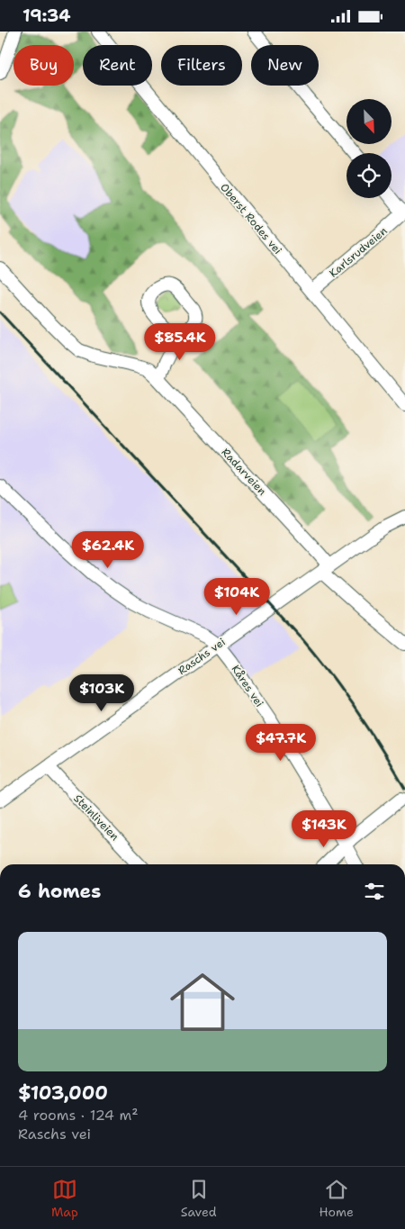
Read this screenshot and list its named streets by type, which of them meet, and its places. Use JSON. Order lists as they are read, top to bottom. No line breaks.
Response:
{"streets":{"street":["Oberst Rodes vei","Karlsrudveien","Radarveien","Raschs vei","Kåres vei","Steinliveien"]},"crossings":[["Oberst Rodes vei","Karlsrudveien"],["Radarveien","Raschs vei"],["Raschs vei","Kåres vei"],["Raschs vei","Steinliveien"]],"north":"bottom right","page":{"status":"19:34","chip":["Buy","Rent","Filters","New"],"price":["$85.4K","$62.4K","$104K","$103K","$47.7K","$143K"],"heading":"6 homes","list":[{"name":"$103,000","note":"4 rooms · 124 m² · Raschs vei"}],"tabs":["Map","Saved","Home"]}}
